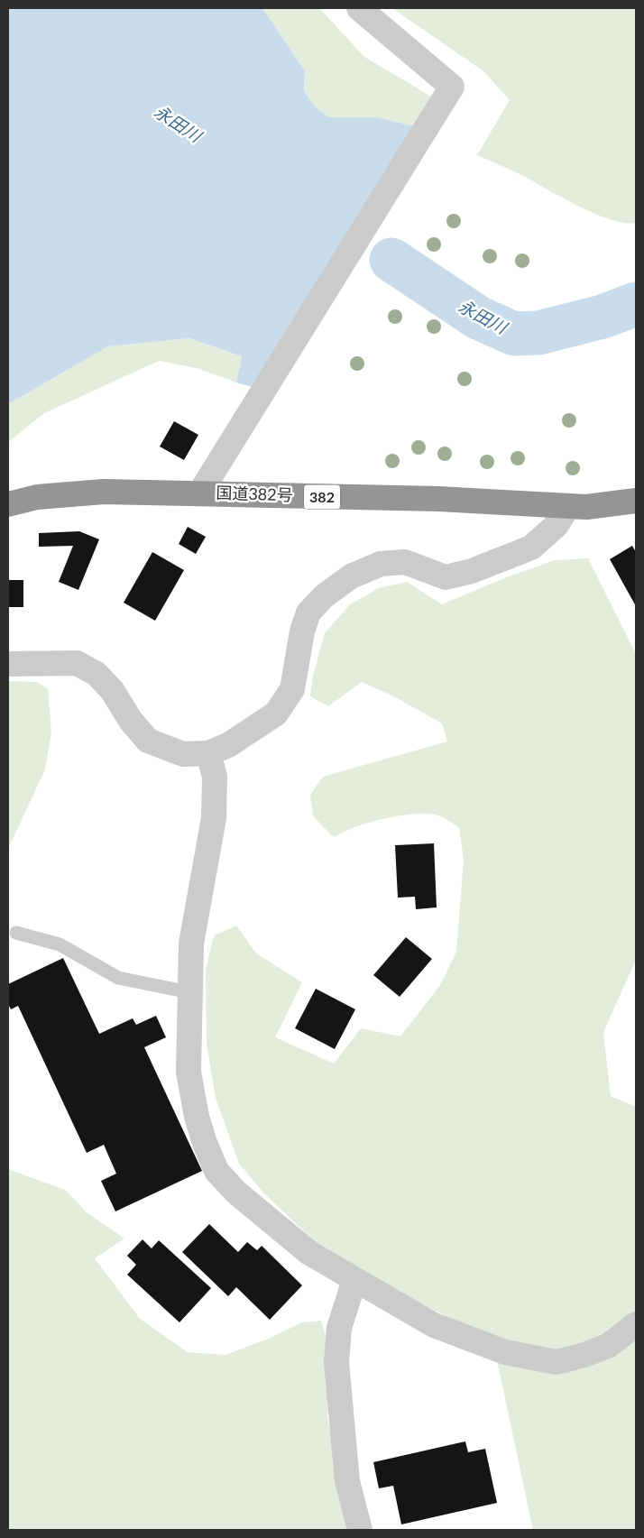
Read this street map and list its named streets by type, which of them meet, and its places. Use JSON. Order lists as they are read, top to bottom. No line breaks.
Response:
{"streets":{"highway":["国道382号","382"]},"water":["永田川"]}
